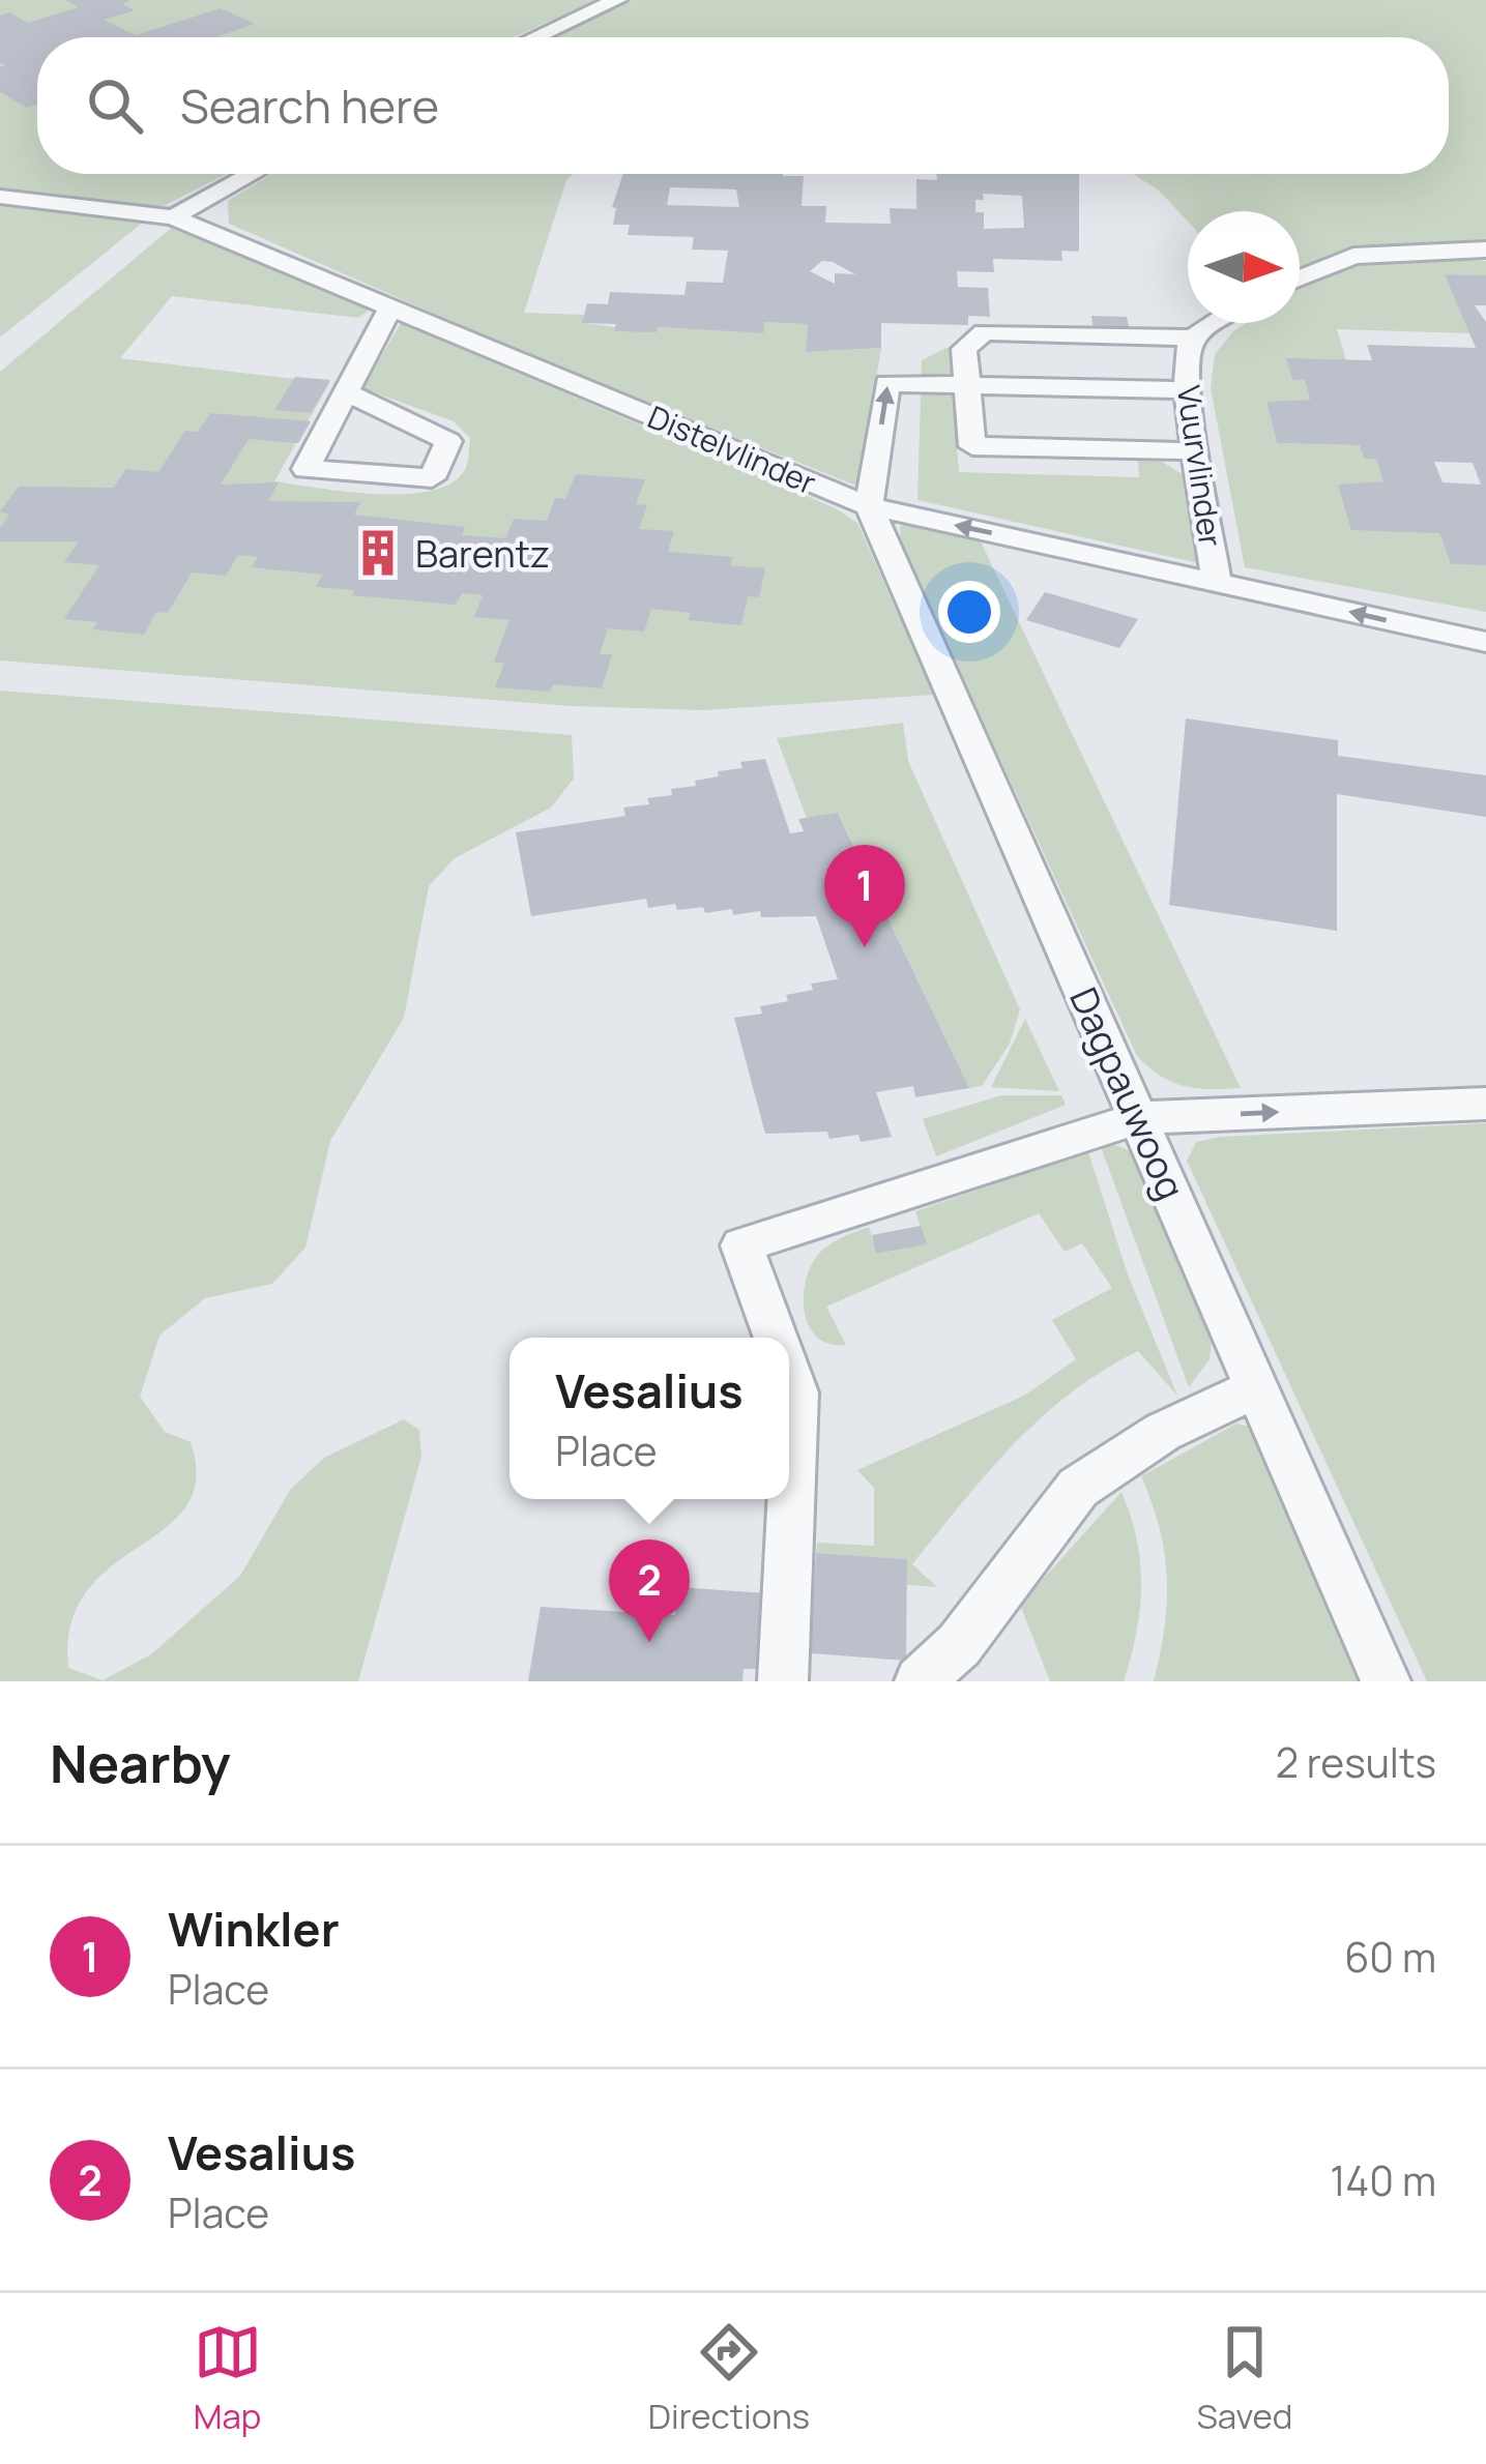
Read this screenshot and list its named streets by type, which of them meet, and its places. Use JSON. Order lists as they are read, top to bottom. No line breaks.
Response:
{"streets":{"lane":["Distelvlinder","Vuurvlinder","Dagpauwoog"]},"crossings":[["Distelvlinder","Vuurvlinder"],["Distelvlinder","Dagpauwoog"]],"places":{"building":["Barentz"]},"north":"right","page":{"search":"Search here","pins":["1","2"],"popup":["Vesalius","Place"],"heading":["Nearby","2 results"],"list":[{"mark":"1","name":"Winkler","note":"Place","value":"60 m"},{"mark":"2","name":"Vesalius","note":"Place","value":"140 m"}],"nav":["Map","Directions","Saved"]}}
